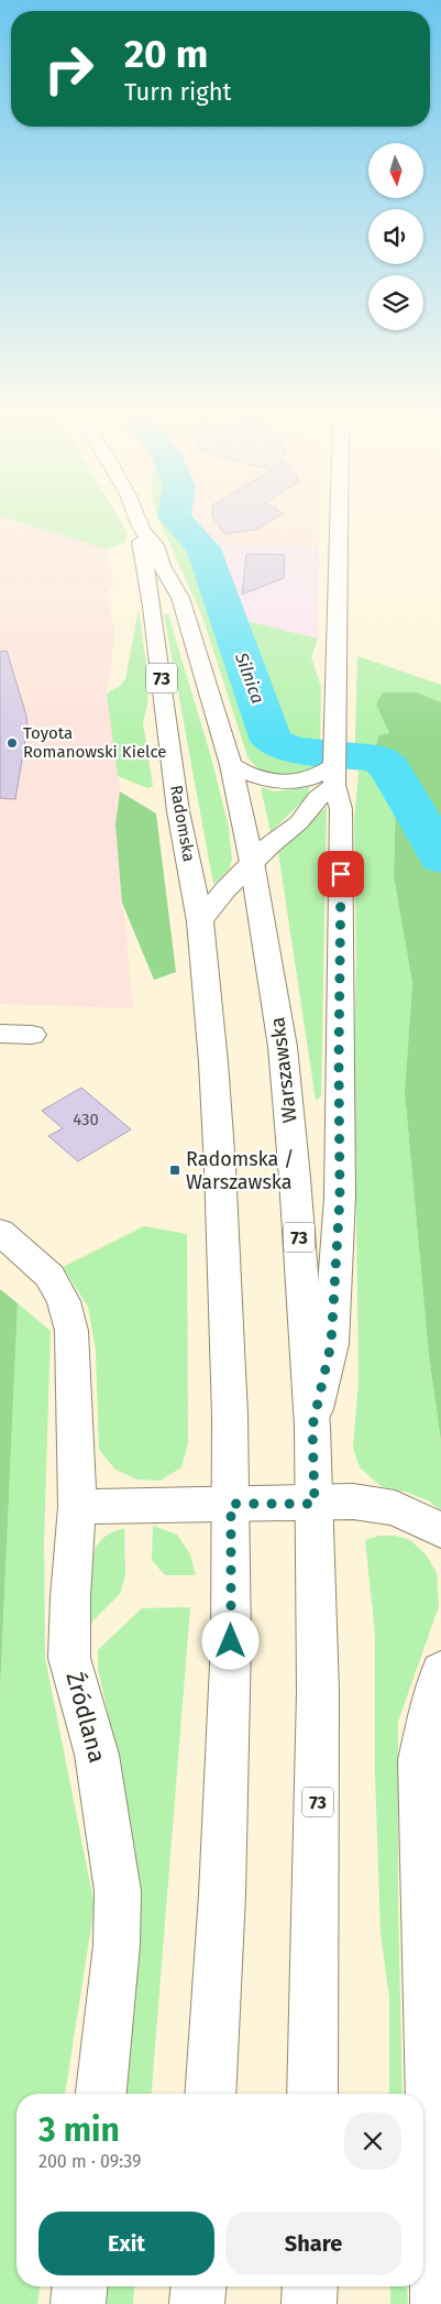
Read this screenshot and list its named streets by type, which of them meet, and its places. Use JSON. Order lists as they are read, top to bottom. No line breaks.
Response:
{"streets":{"main road":["73","Radomska","Warszawska","Źródlana"]},"crossings":[["73","Radomska"],["73","Warszawska"],["Radomska","Warszawska"]],"water":["Silnica"],"places":{"other":["Toyota Romanowski Kielce"],"transit":["Radomska / Warszawska"]},"house_numbers":["430"],"north":"bottom","page":{"turn":["20 m","Turn right"],"heading":["3 min","200 m · 09:39"],"buttons":["Exit","Share"]}}
